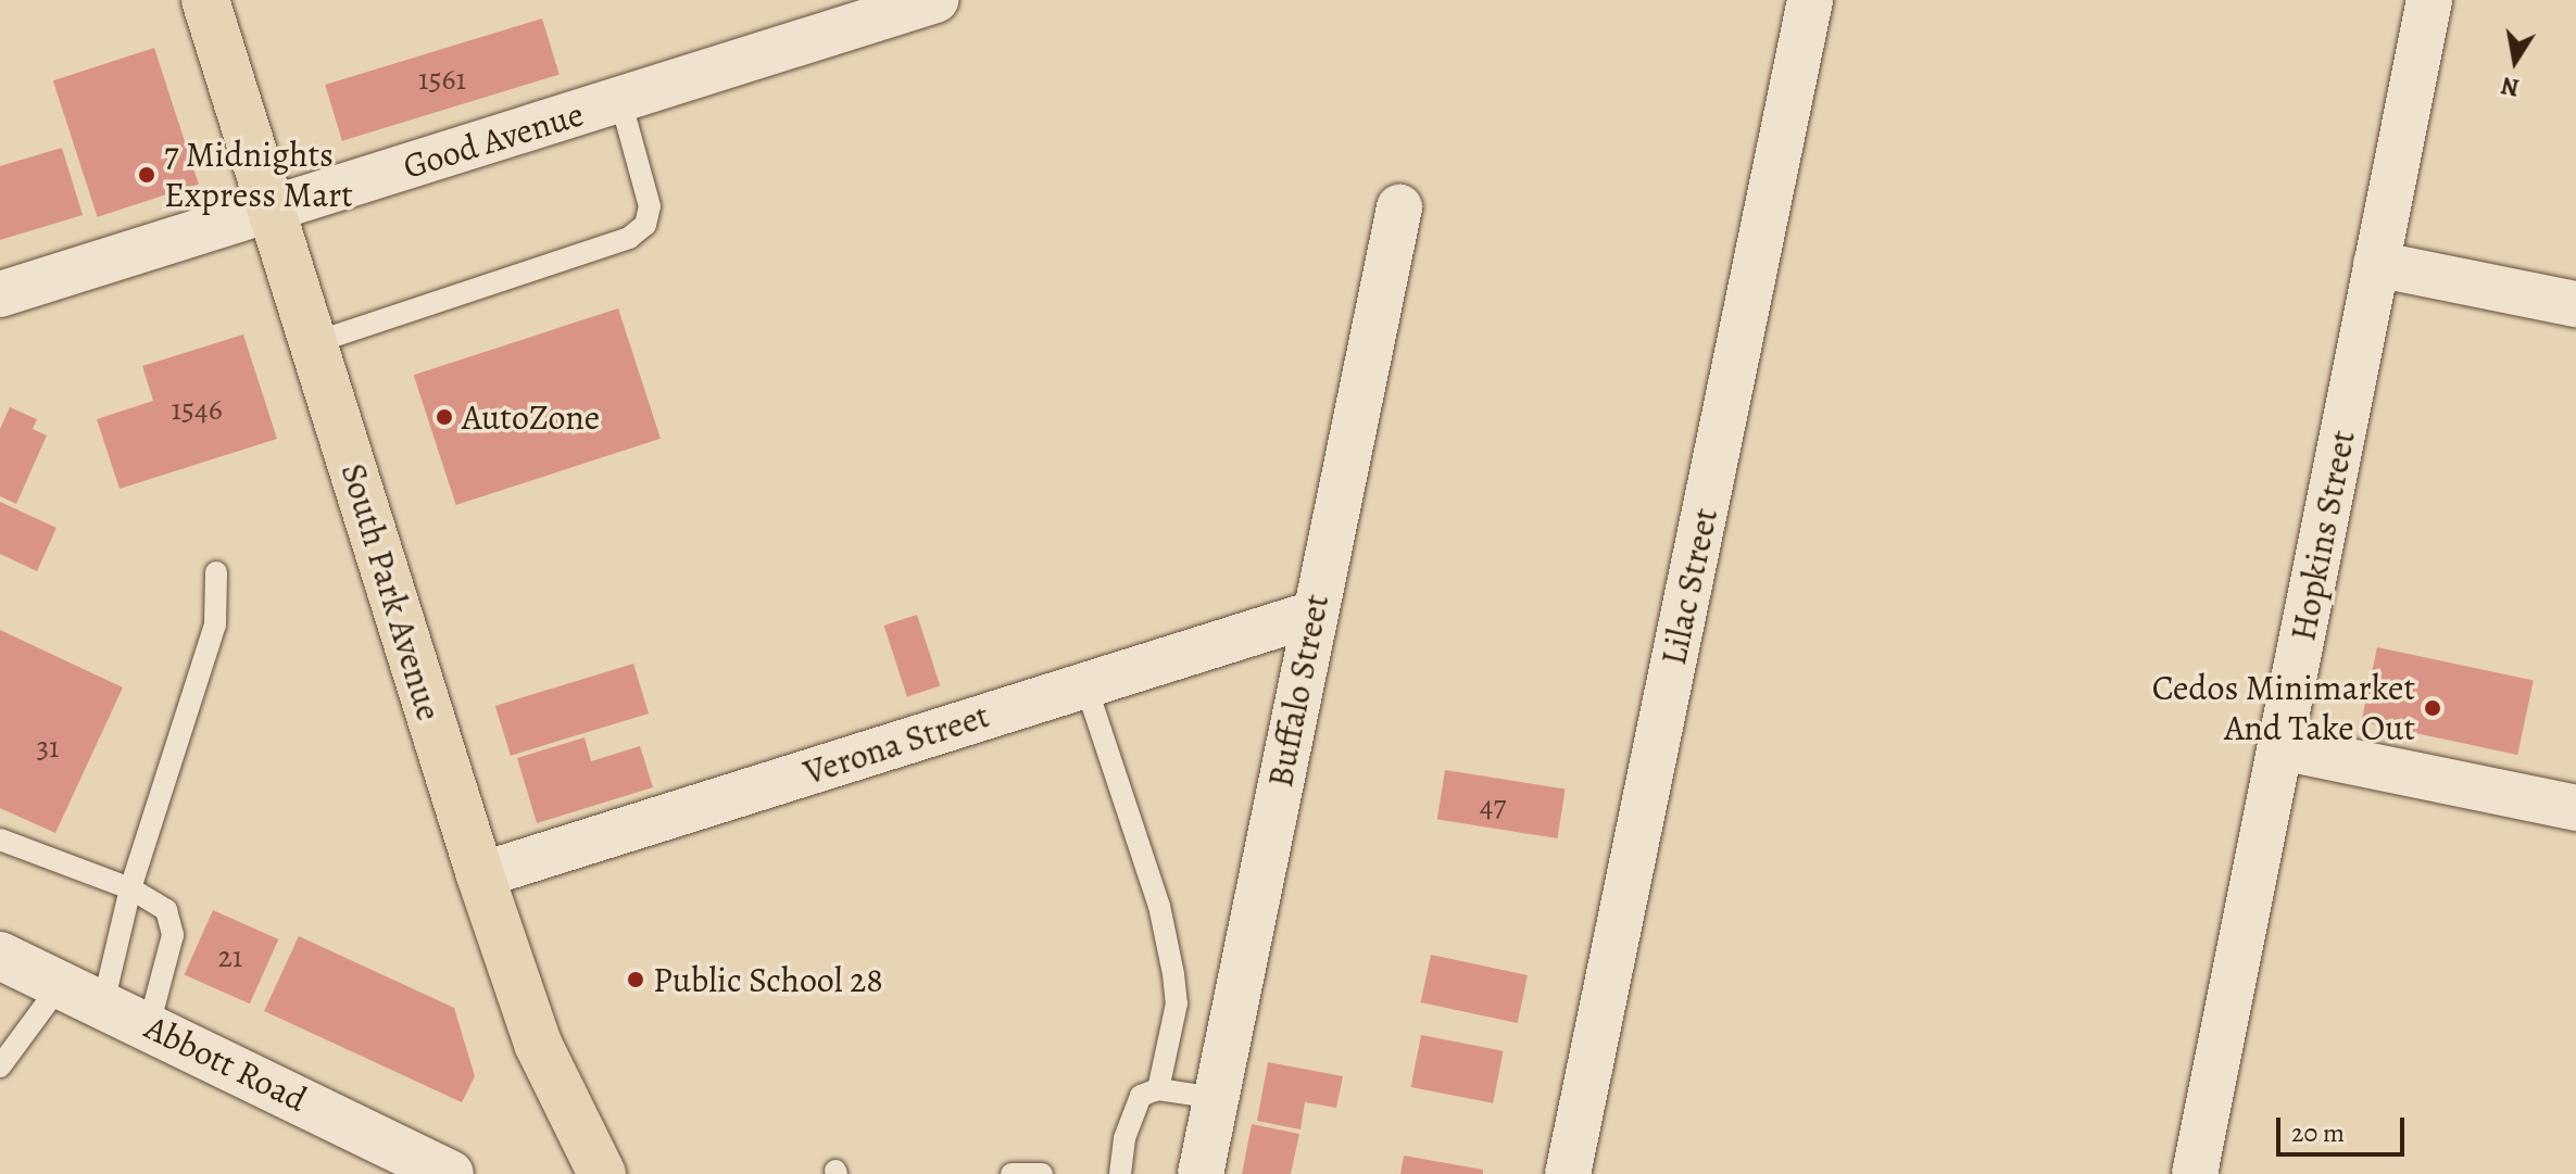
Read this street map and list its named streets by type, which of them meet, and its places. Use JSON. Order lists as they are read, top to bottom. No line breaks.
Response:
{"streets":{"main road":["South Park Avenue"],"street":["Good Avenue","Hopkins Street","Lilac Street","Buffalo Street","Verona Street","Abbott Road"]},"crossings":[["Good Avenue","South Park Avenue"],["South Park Avenue","Verona Street"],["Buffalo Street","Verona Street"]],"places":["7 Midnights Express Mart","AutoZone","Cedos Minimarket And Take Out","Public School 28"],"house_numbers":["1561","1546","31","47","21"],"scale_bar":"20 m","north":"bottom"}
